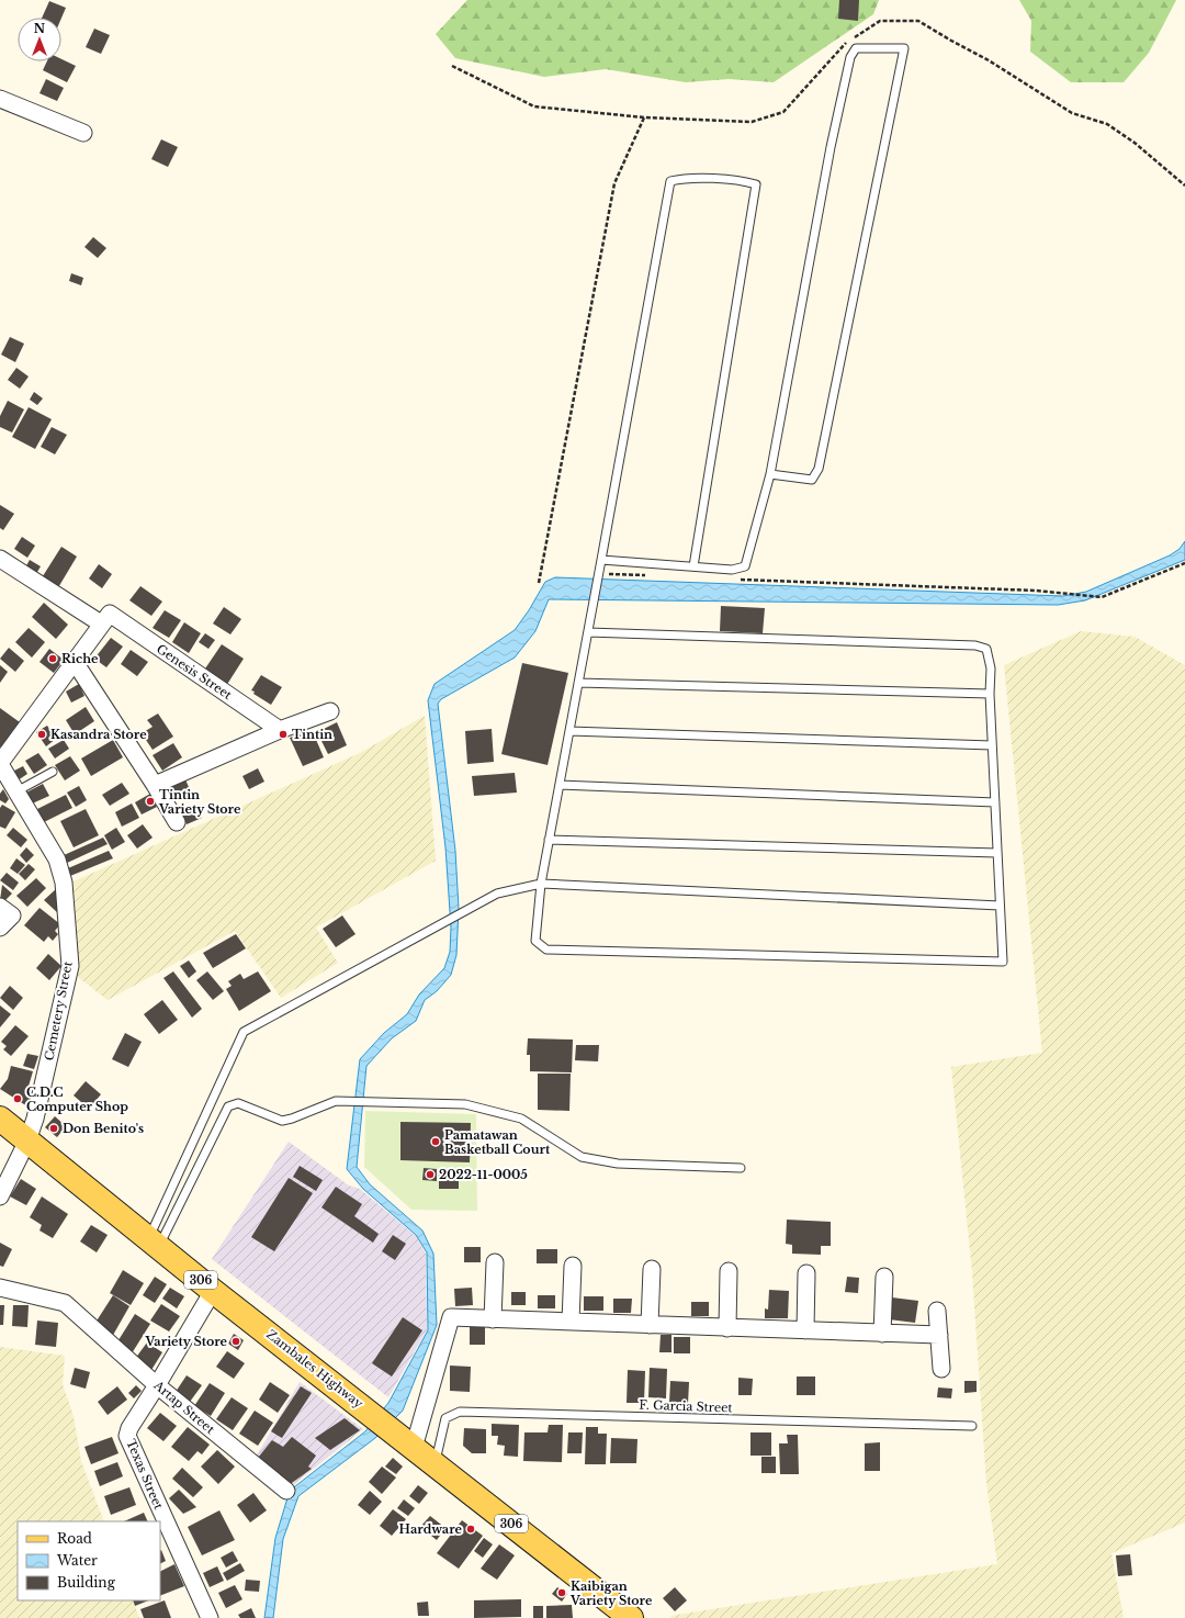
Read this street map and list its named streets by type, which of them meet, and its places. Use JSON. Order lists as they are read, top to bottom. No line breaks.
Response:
{"streets":{"main road":["306","Zambales Highway"],"street":["Genesis Street","Cemetery Street","Artap Street","Texas Street"],"lane":["F. Garcia Street"]},"crossings":[["Genesis Street","Cemetery Street"],["Cemetery Street","Zambales Highway"],["Zambales Highway","F. Garcia Street"],["Zambales Highway","Texas Street"],["Artap Street","Texas Street"]],"places":["Riche","Kasandra Store","Tintin","Tintin Variety Store","C.D.C Computer Shop","Don Benito's","Pamatawan Basketball Court","2022-11-0005","Variety Store","Hardware","Kaibigan Variety Store"],"legend":["Road","Water","Building"],"north":"top"}
